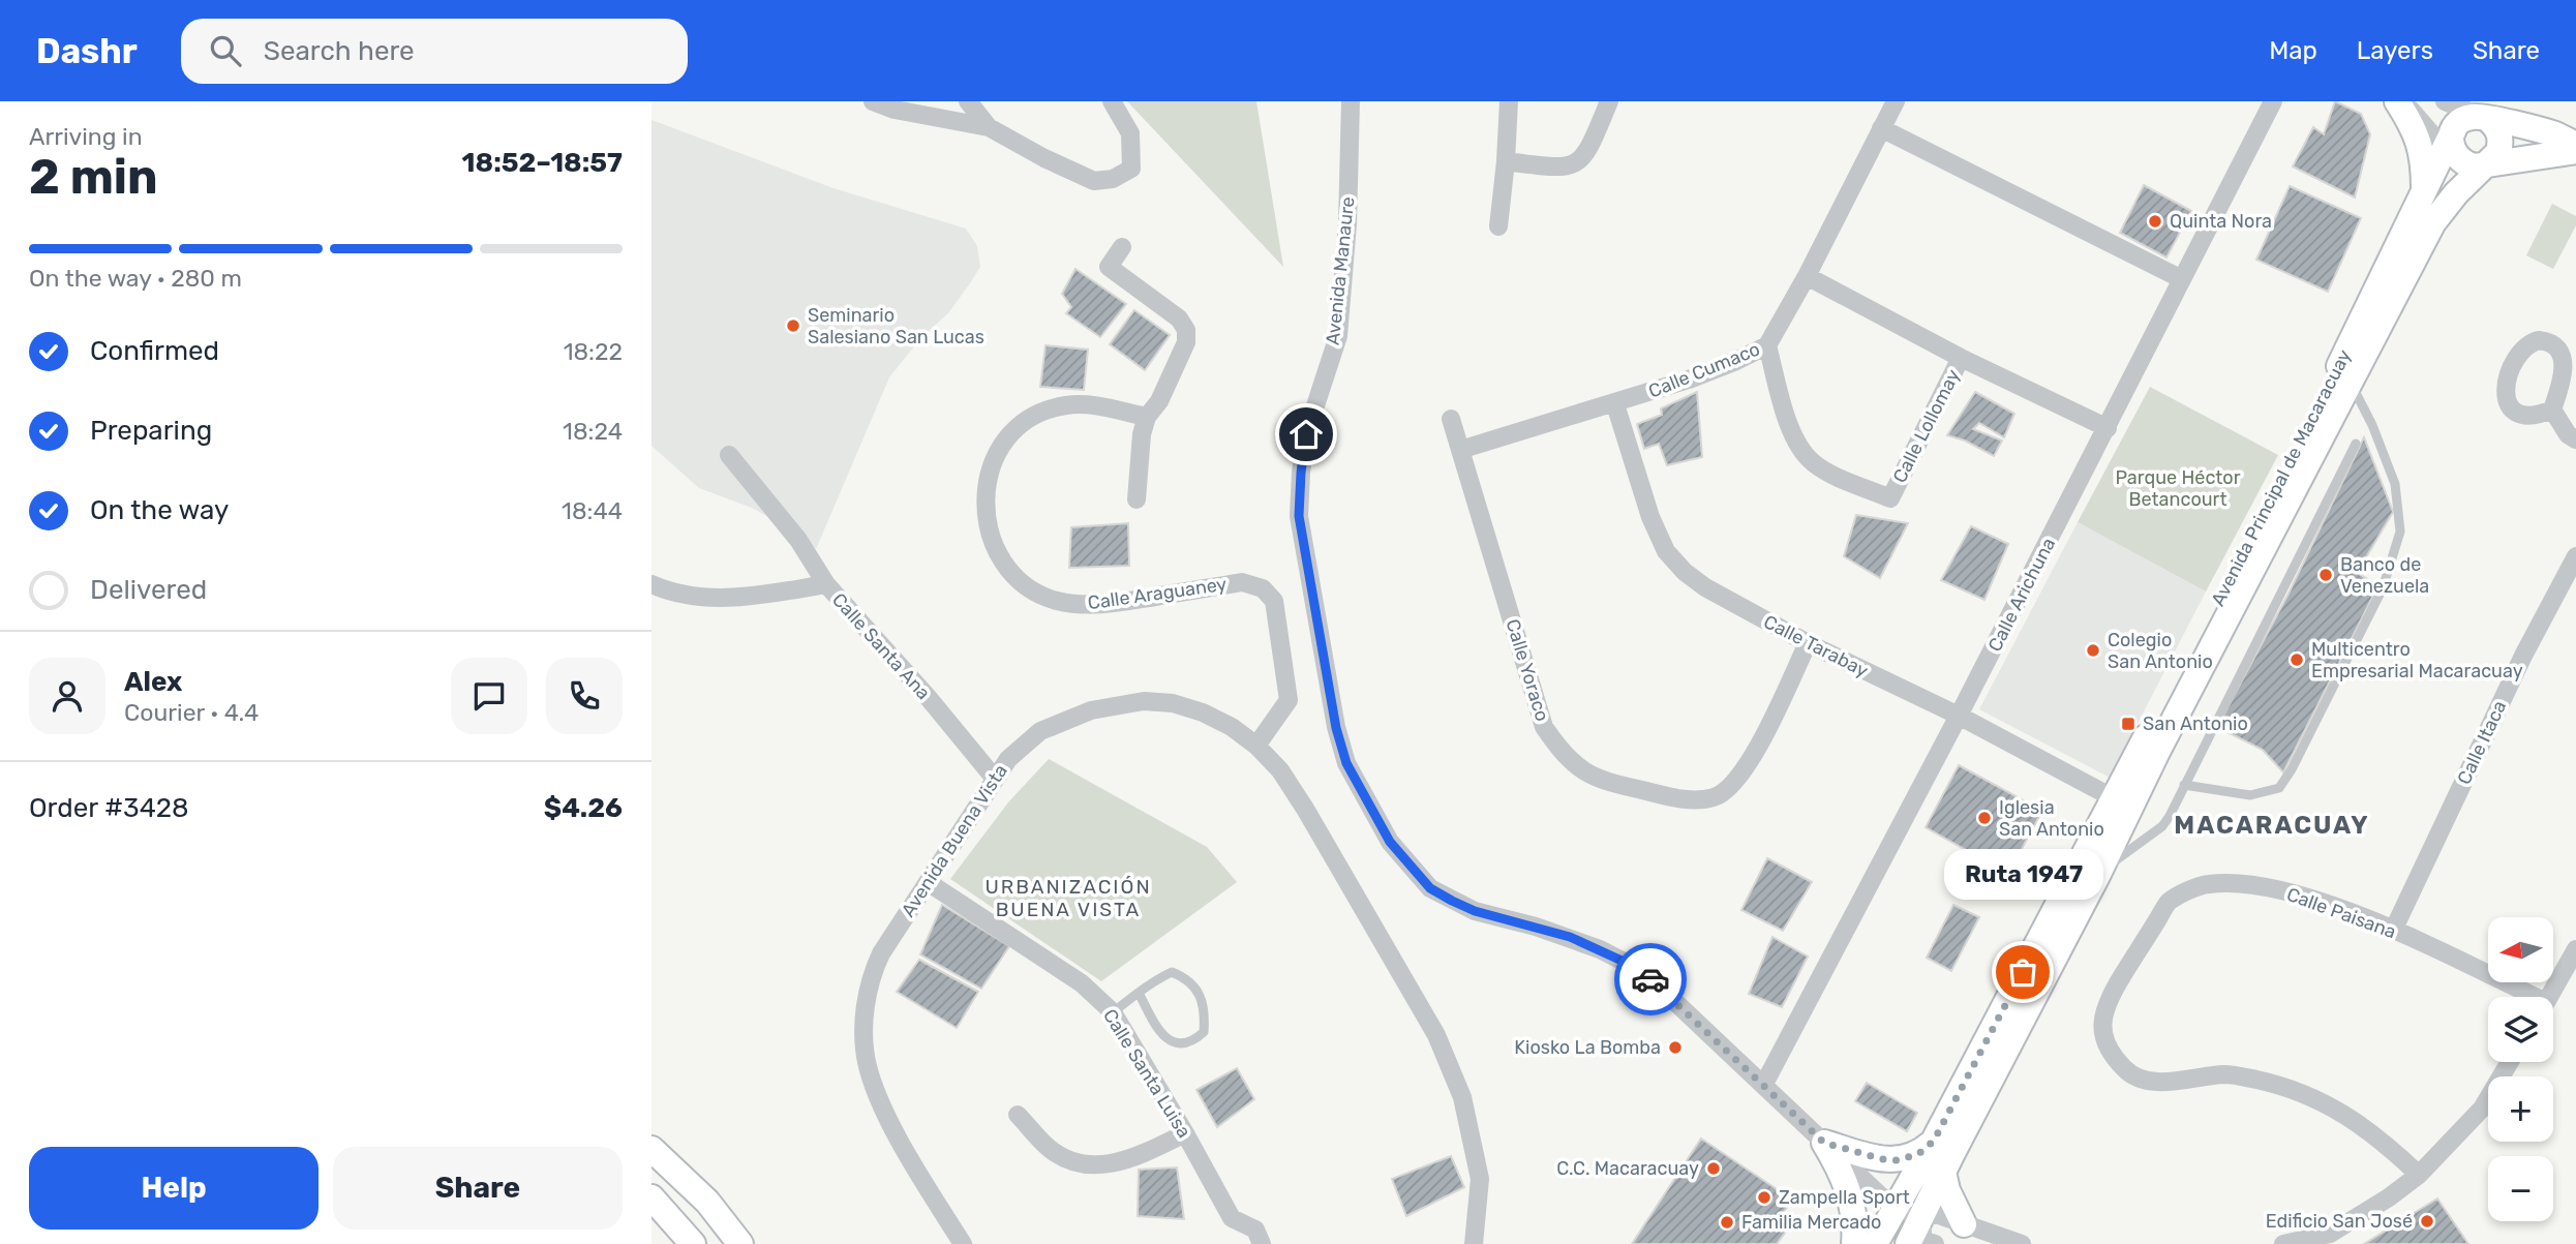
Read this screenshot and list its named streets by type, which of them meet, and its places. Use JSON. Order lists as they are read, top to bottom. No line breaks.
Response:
{"streets":{"street":["Avenida Manaure","Calle Cumaco","Calle Lollomay","Avenida Principal de Macaracuay","Calle Araguaney","Calle Arichuna","Calle Santa Ana","Calle Tarabay","Calle Yoraco","Calle Itaca","Avenida Buena Vista","Calle Paisana","Calle Santa Luisa"]},"crossings":[["Avenida Manaure","Avenida Principal de Macaracuay"],["Avenida Manaure","Calle Arichuna"],["Calle Cumaco","Calle Lollomay"],["Calle Cumaco","Calle Tarabay"],["Calle Cumaco","Calle Yoraco"],["Avenida Principal de Macaracuay","Calle Tarabay"],["Calle Araguaney","Avenida Buena Vista"],["Calle Arichuna","Calle Tarabay"],["Calle Santa Ana","Avenida Buena Vista"],["Calle Tarabay","Calle Yoraco"],["Calle Itaca","Calle Paisana"],["Avenida Buena Vista","Calle Santa Luisa"]],"districts":["MACARACUAY","URBANIZACIÓN BUENA VISTA"],"parks":["Parque Héctor Betancourt"],"places":{"other":["Quinta Nora","Seminario Salesiano San Lucas","Banco de Venezuela","Colegio San Antonio","Multicentro Empresarial Macaracuay","Iglesia San Antonio","Ruta 1947","Kiosko La Bomba","C.C. Macaracuay","Zampella Sport","Edificio San José","Familia Mercado"],"transit":["San Antonio"]},"north":"left","page":{"header":"Dashr","search":"Search here","nav":["Map","Layers","Share"],"heading":["2 min","Arriving in","18:52–18:57"],"panel":["Alex","Courier · 4.4","Order #3428","$4.26"],"bar":"On the way · 280 m","list":[["Confirmed","18:22"],["Preparing","18:24"],["On the way","18:44"],"Delivered"],"bubble":"Ruta 1947","map_buttons":["+","−"],"buttons":["Help","Share"]}}
